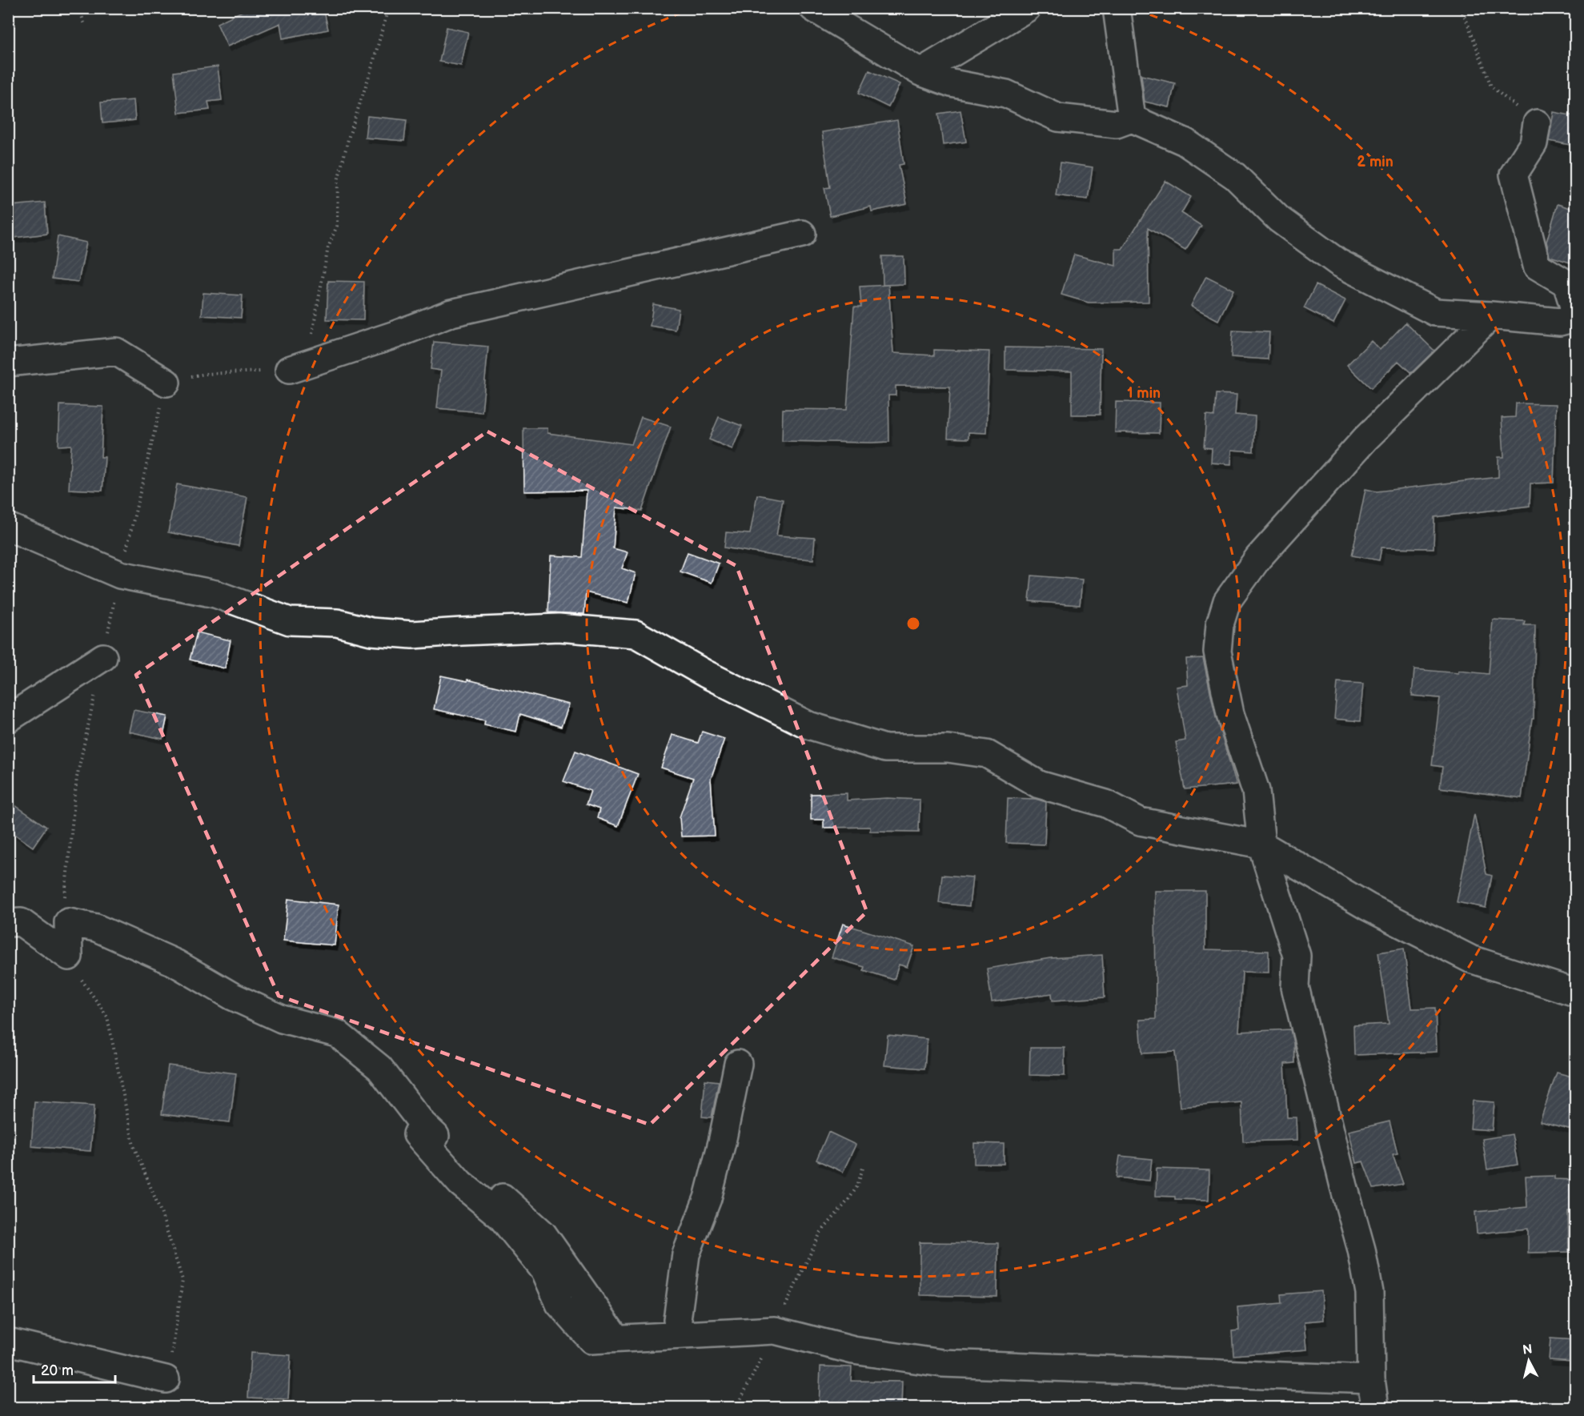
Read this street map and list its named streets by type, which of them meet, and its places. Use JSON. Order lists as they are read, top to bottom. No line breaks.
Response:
{"scale_bar":"20 m","north":"top","rings":["2 min","1 min"]}
